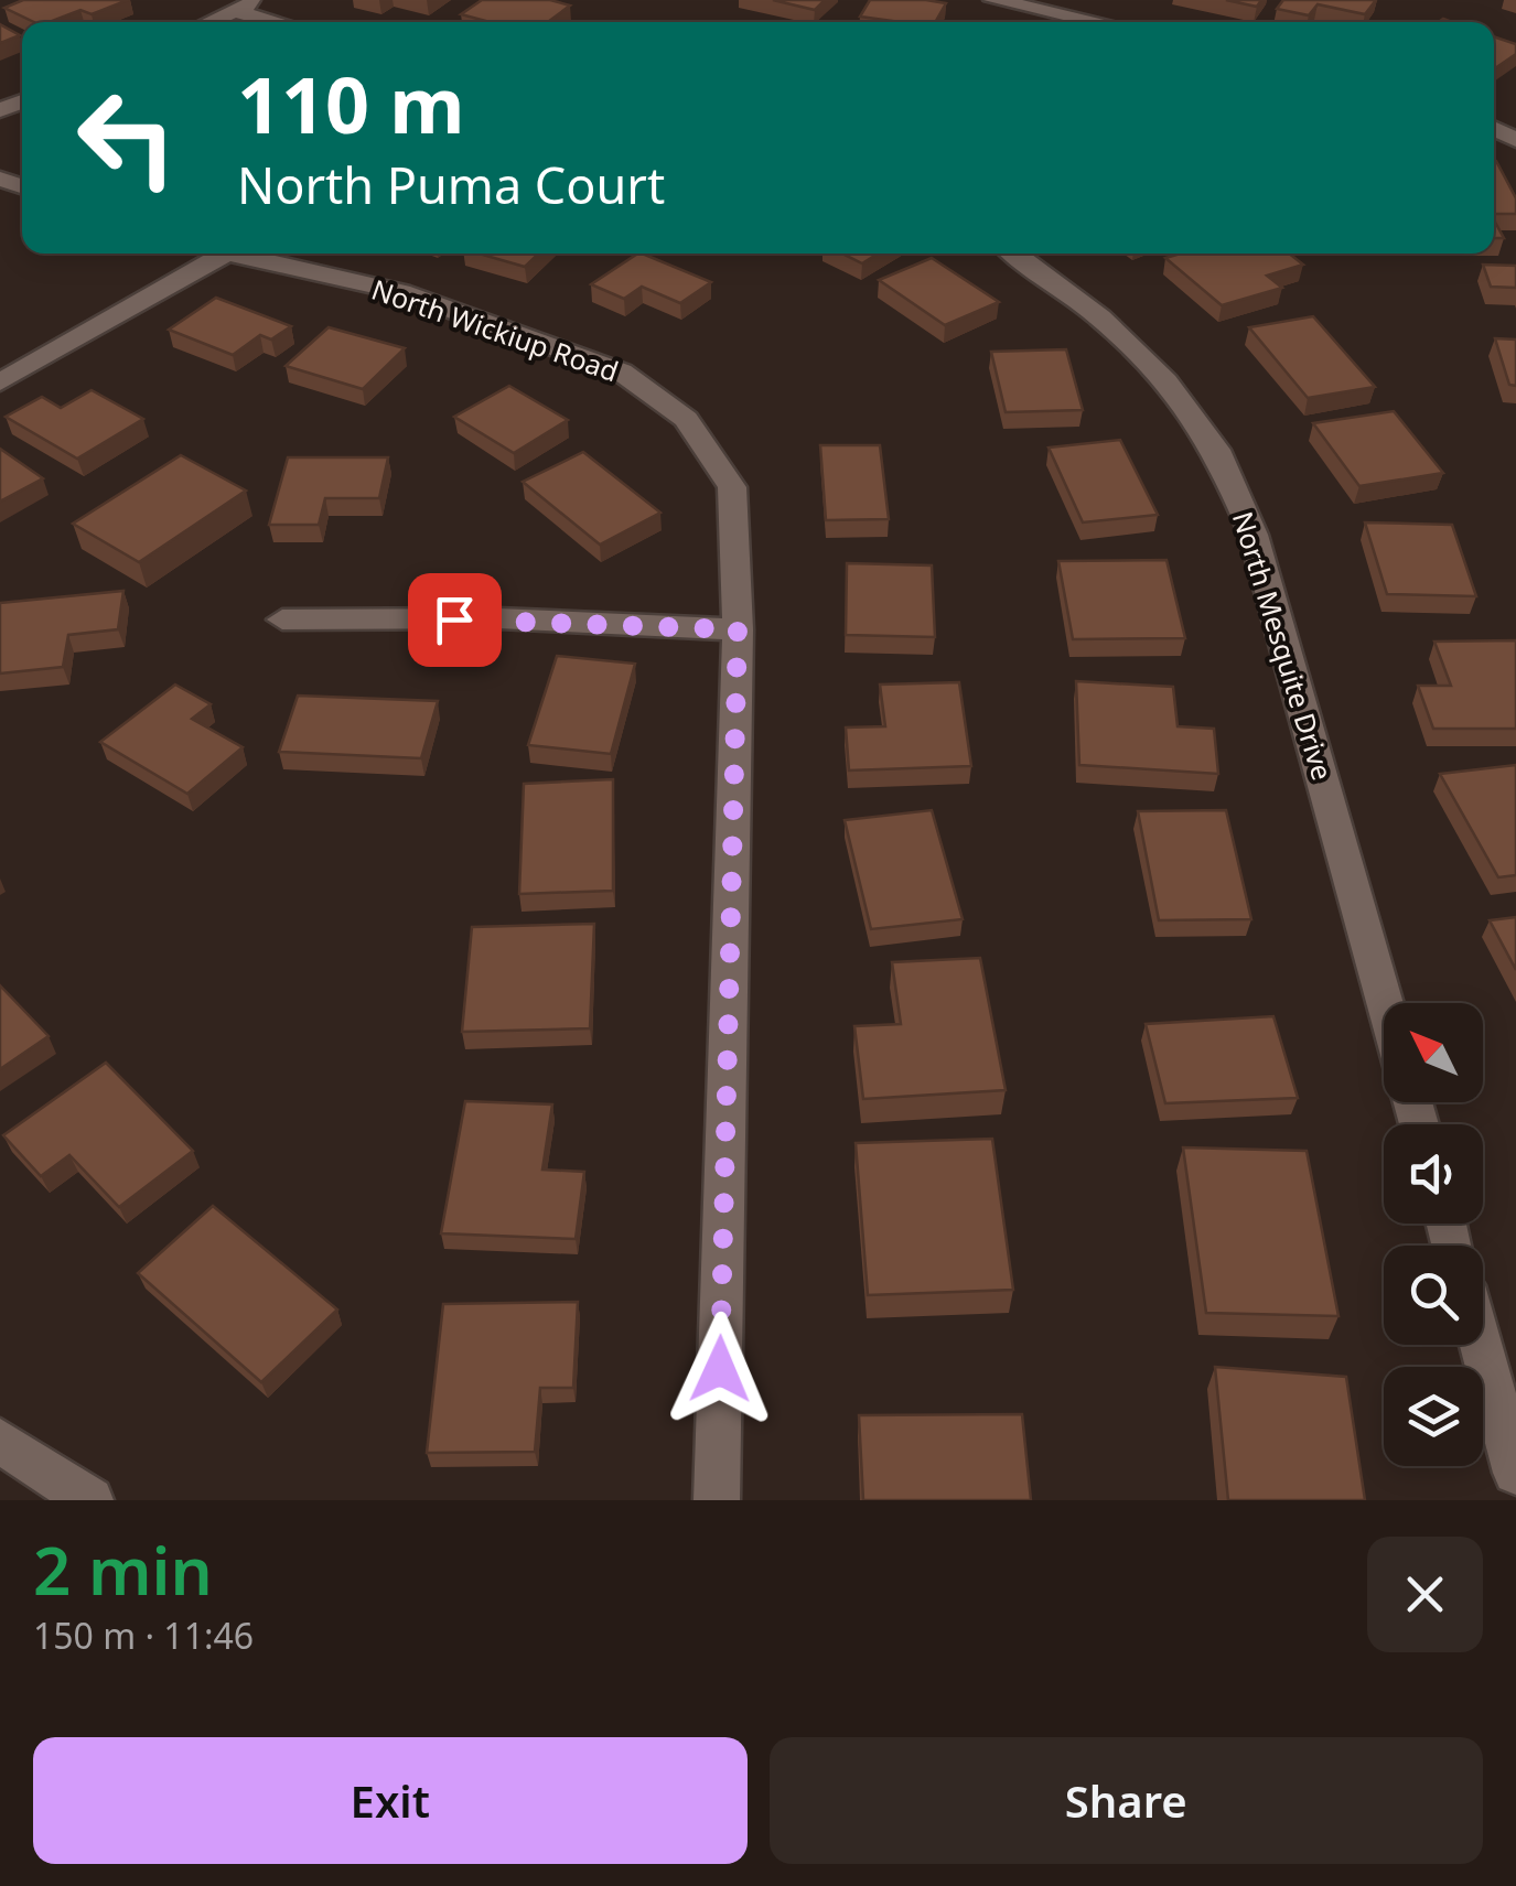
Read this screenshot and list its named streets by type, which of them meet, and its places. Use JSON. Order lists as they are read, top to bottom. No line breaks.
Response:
{"streets":{"street":["North Wickiup Road","North Mesquite Drive"]},"north":"top left","page":{"turn":["110 m","North Puma Court"],"heading":["2 min","150 m · 11:46"],"buttons":["Exit","Share"]}}
